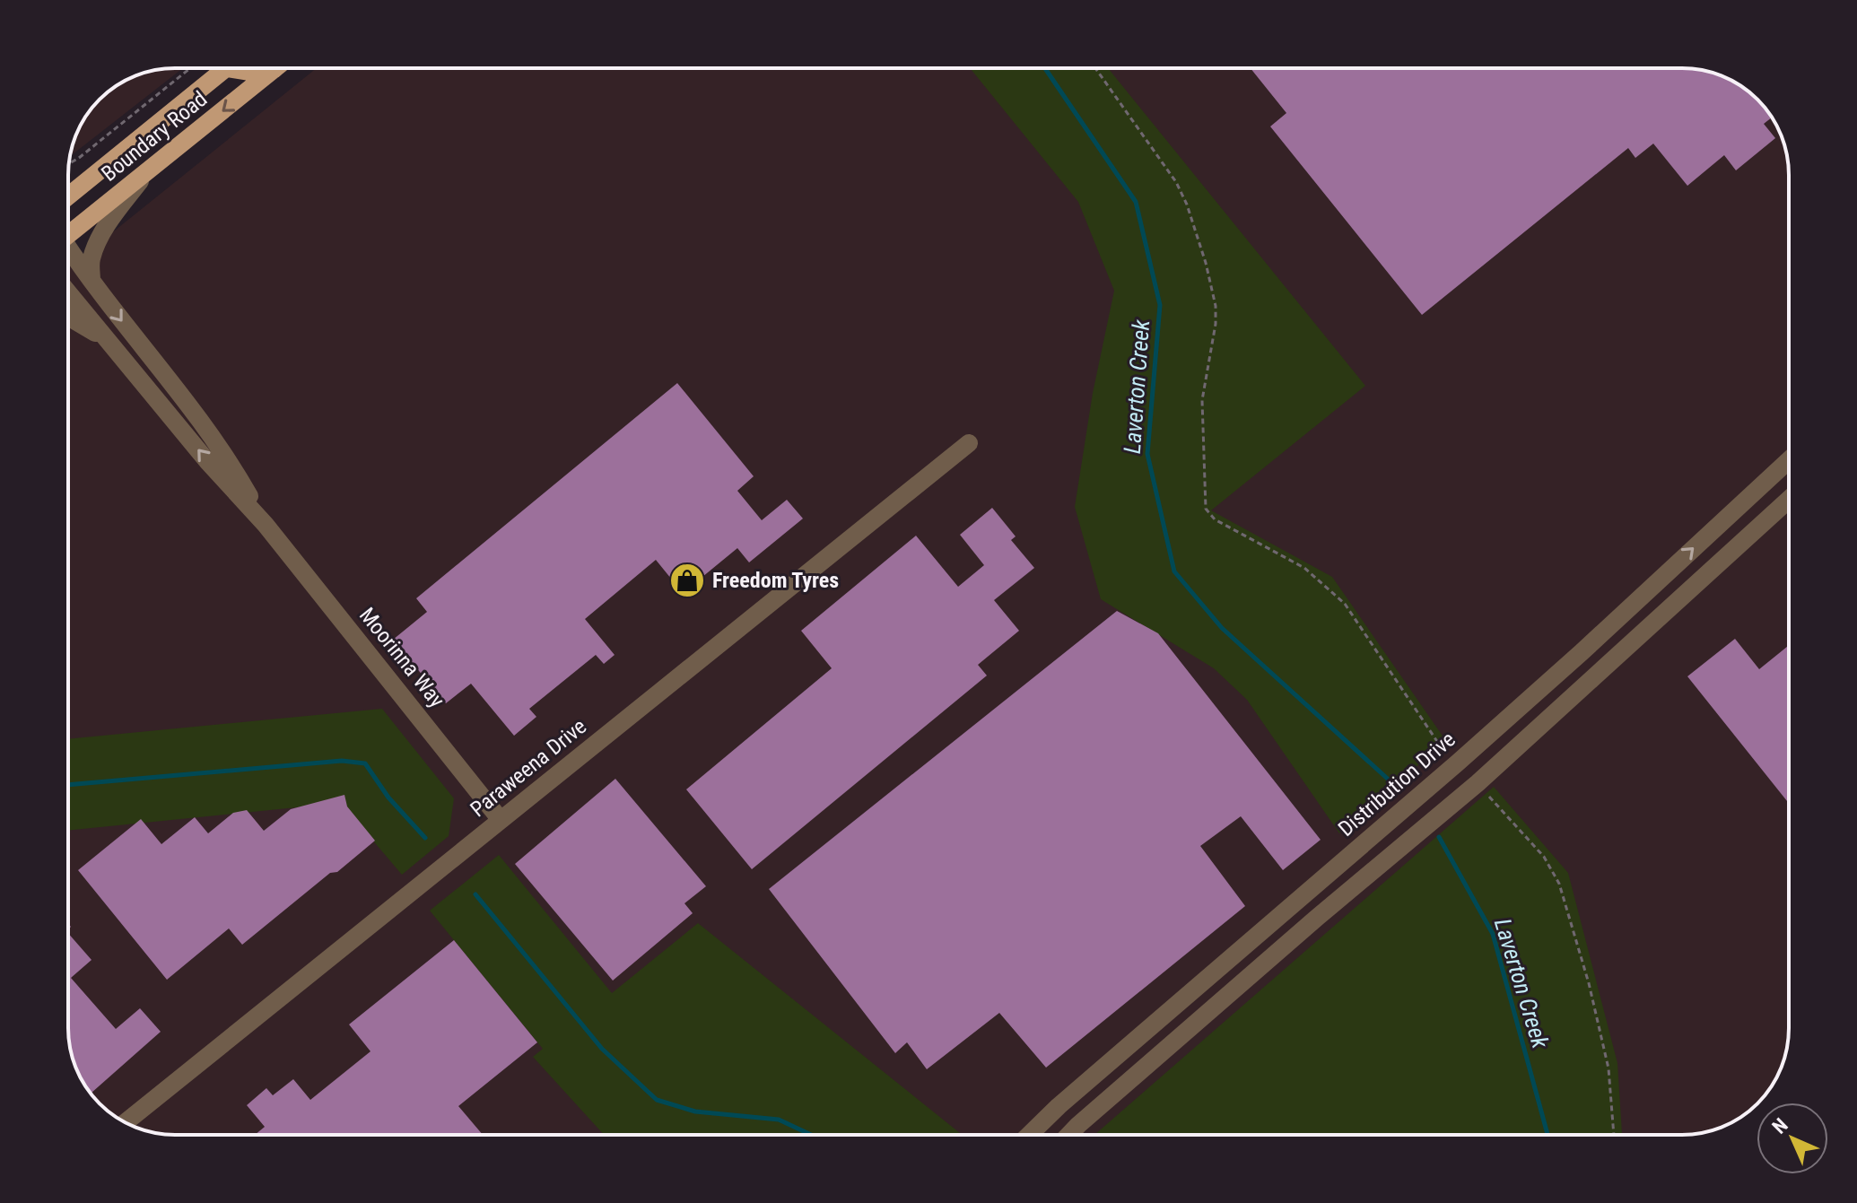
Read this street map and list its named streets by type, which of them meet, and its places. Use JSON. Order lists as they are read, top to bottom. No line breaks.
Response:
{"streets":{"main road":["Boundary Road"],"street":["Moorinna Way","Paraweena Drive","Distribution Drive"]},"crossings":[["Moorinna Way","Paraweena Drive"]],"water":["Laverton Creek"],"places":{"shop":["Freedom Tyres"]},"north":"top left"}
